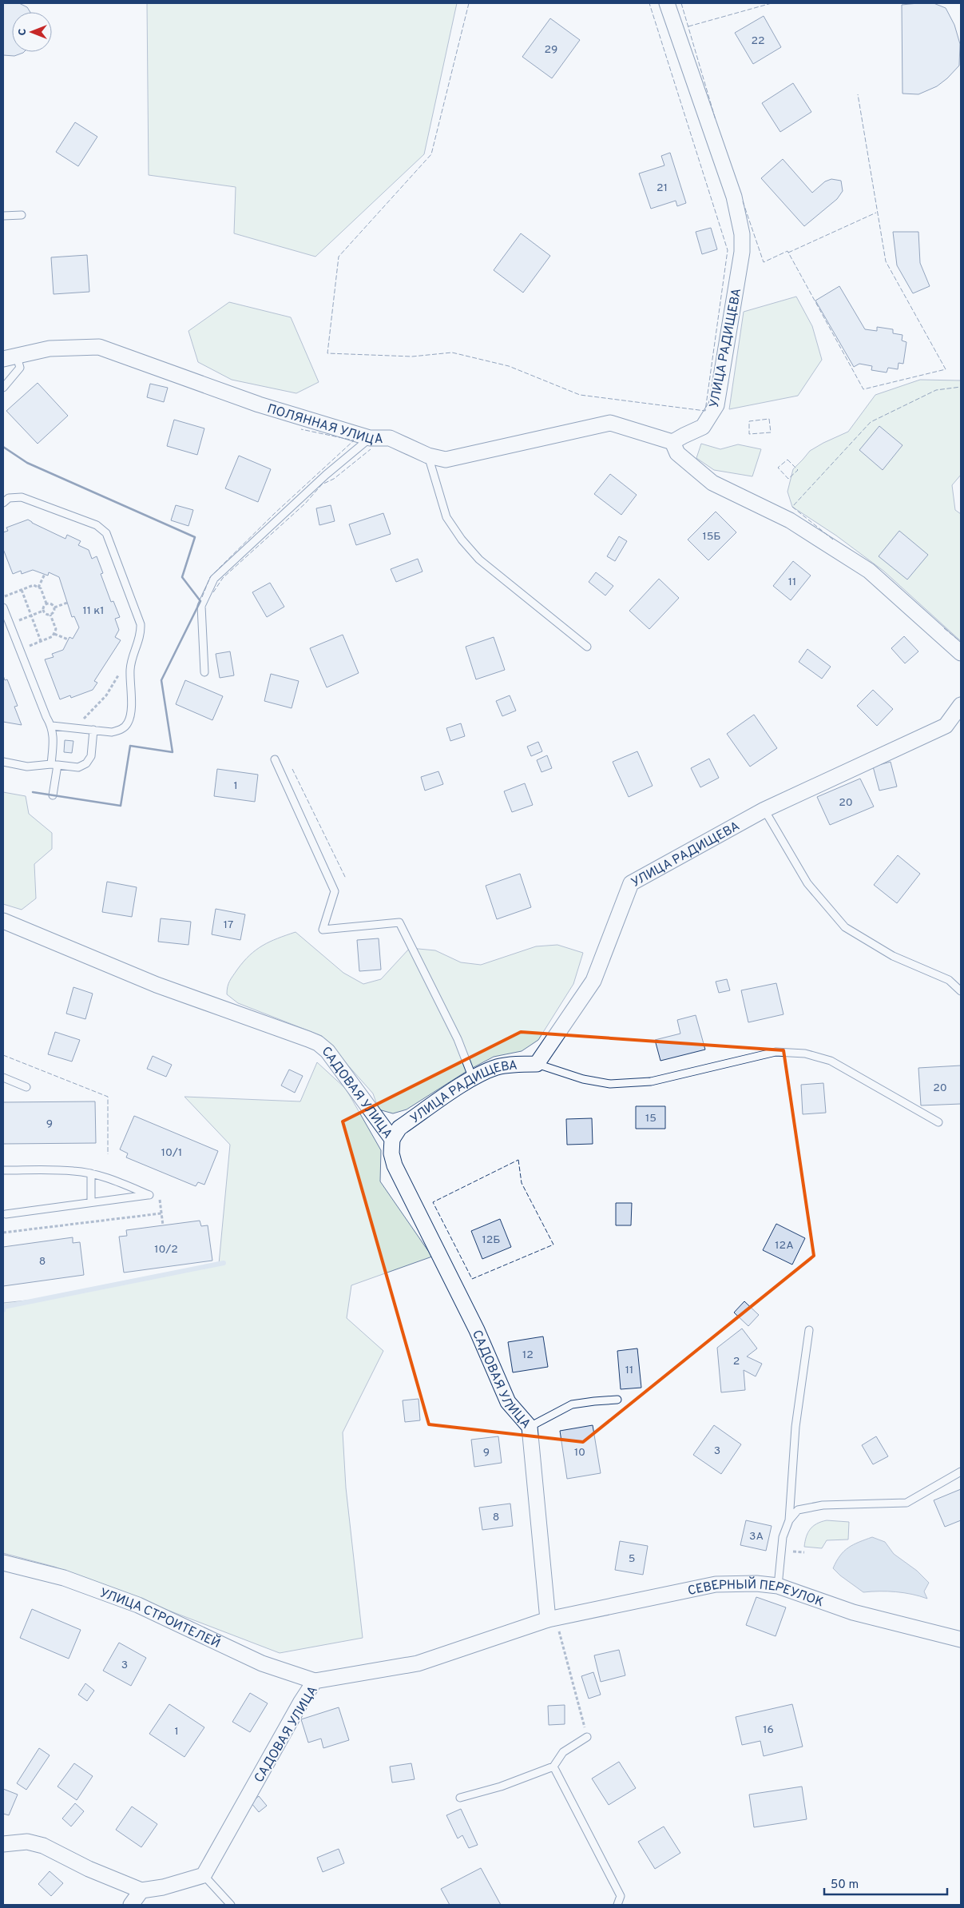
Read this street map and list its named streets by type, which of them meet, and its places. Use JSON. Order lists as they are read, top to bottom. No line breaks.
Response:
{"streets":{"street":["УЛИЦА РАДИЩЕВА","ПОЛЯННАЯ УЛИЦА","САДОВАЯ УЛИЦА","СЕВЕРНЫЙ ПЕРЕУЛОК","УЛИЦА СТРОИТЕЛЕЙ"]},"crossings":[["УЛИЦА РАДИЩЕВА","ПОЛЯННАЯ УЛИЦА"],["УЛИЦА РАДИЩЕВА","САДОВАЯ УЛИЦА"],["САДОВАЯ УЛИЦА","СЕВЕРНЫЙ ПЕРЕУЛОК"],["САДОВАЯ УЛИЦА","УЛИЦА СТРОИТЕЛЕЙ"]],"house_numbers":["22","29","21","15Б","11","11 к1","1","20","17","20","15","9","10/1","12Б","12А","10/2","8","12","2","11","3","9","10","8","3А","5","3","16","1"],"scale_bar":"50 m","north":"left"}
